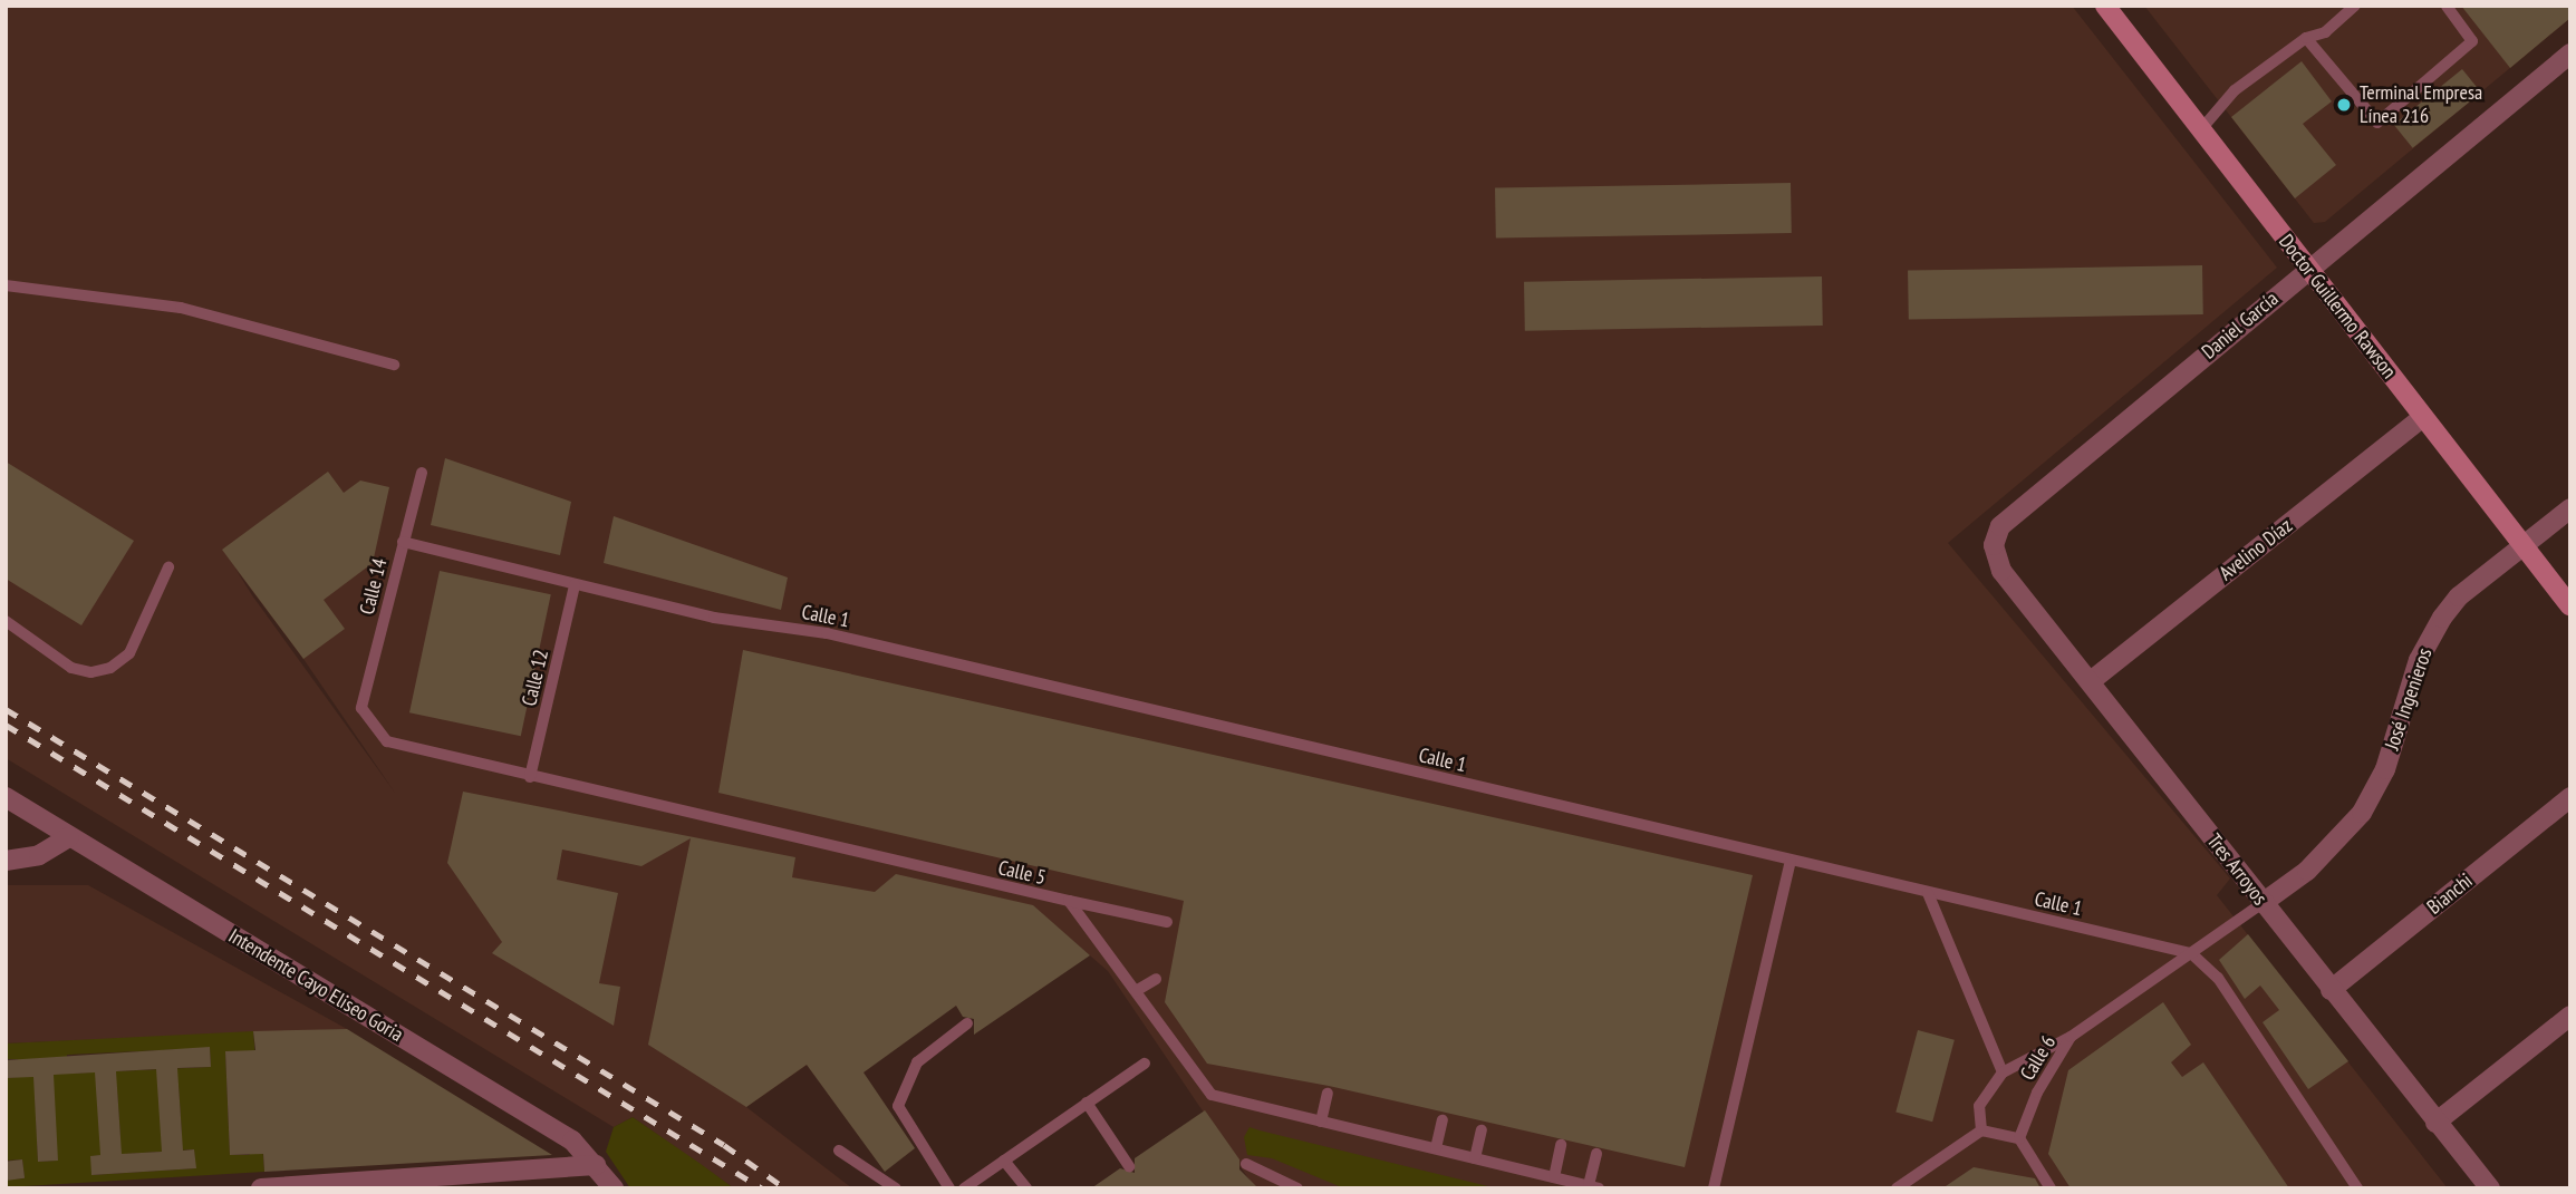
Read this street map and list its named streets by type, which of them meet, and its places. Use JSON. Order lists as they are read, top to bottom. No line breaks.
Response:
{"streets":{"street":["Doctor Guillermo Rawson","Daniel García","Avelino Díaz","José Ingenieros","Tres Arroyos","Bianchi","Intendente Cayo Eliseo Goria"],"lane":["Calle 14","Calle 1","Calle 12","Calle 5","Calle 6"]},"crossings":[["Doctor Guillermo Rawson","Daniel García"],["Doctor Guillermo Rawson","Avelino Díaz"],["Doctor Guillermo Rawson","José Ingenieros"],["Daniel García","Tres Arroyos"],["Avelino Díaz","Tres Arroyos"],["Calle 14","Calle 1"],["Calle 14","Calle 5"],["Calle 1","Calle 12"],["Calle 1","Calle 6"],["Calle 12","Calle 5"],["José Ingenieros","Tres Arroyos"],["José Ingenieros","Calle 6"],["Tres Arroyos","Bianchi"],["Tres Arroyos","Calle 6"]],"places":["Terminal Empresa Línea 216"]}
